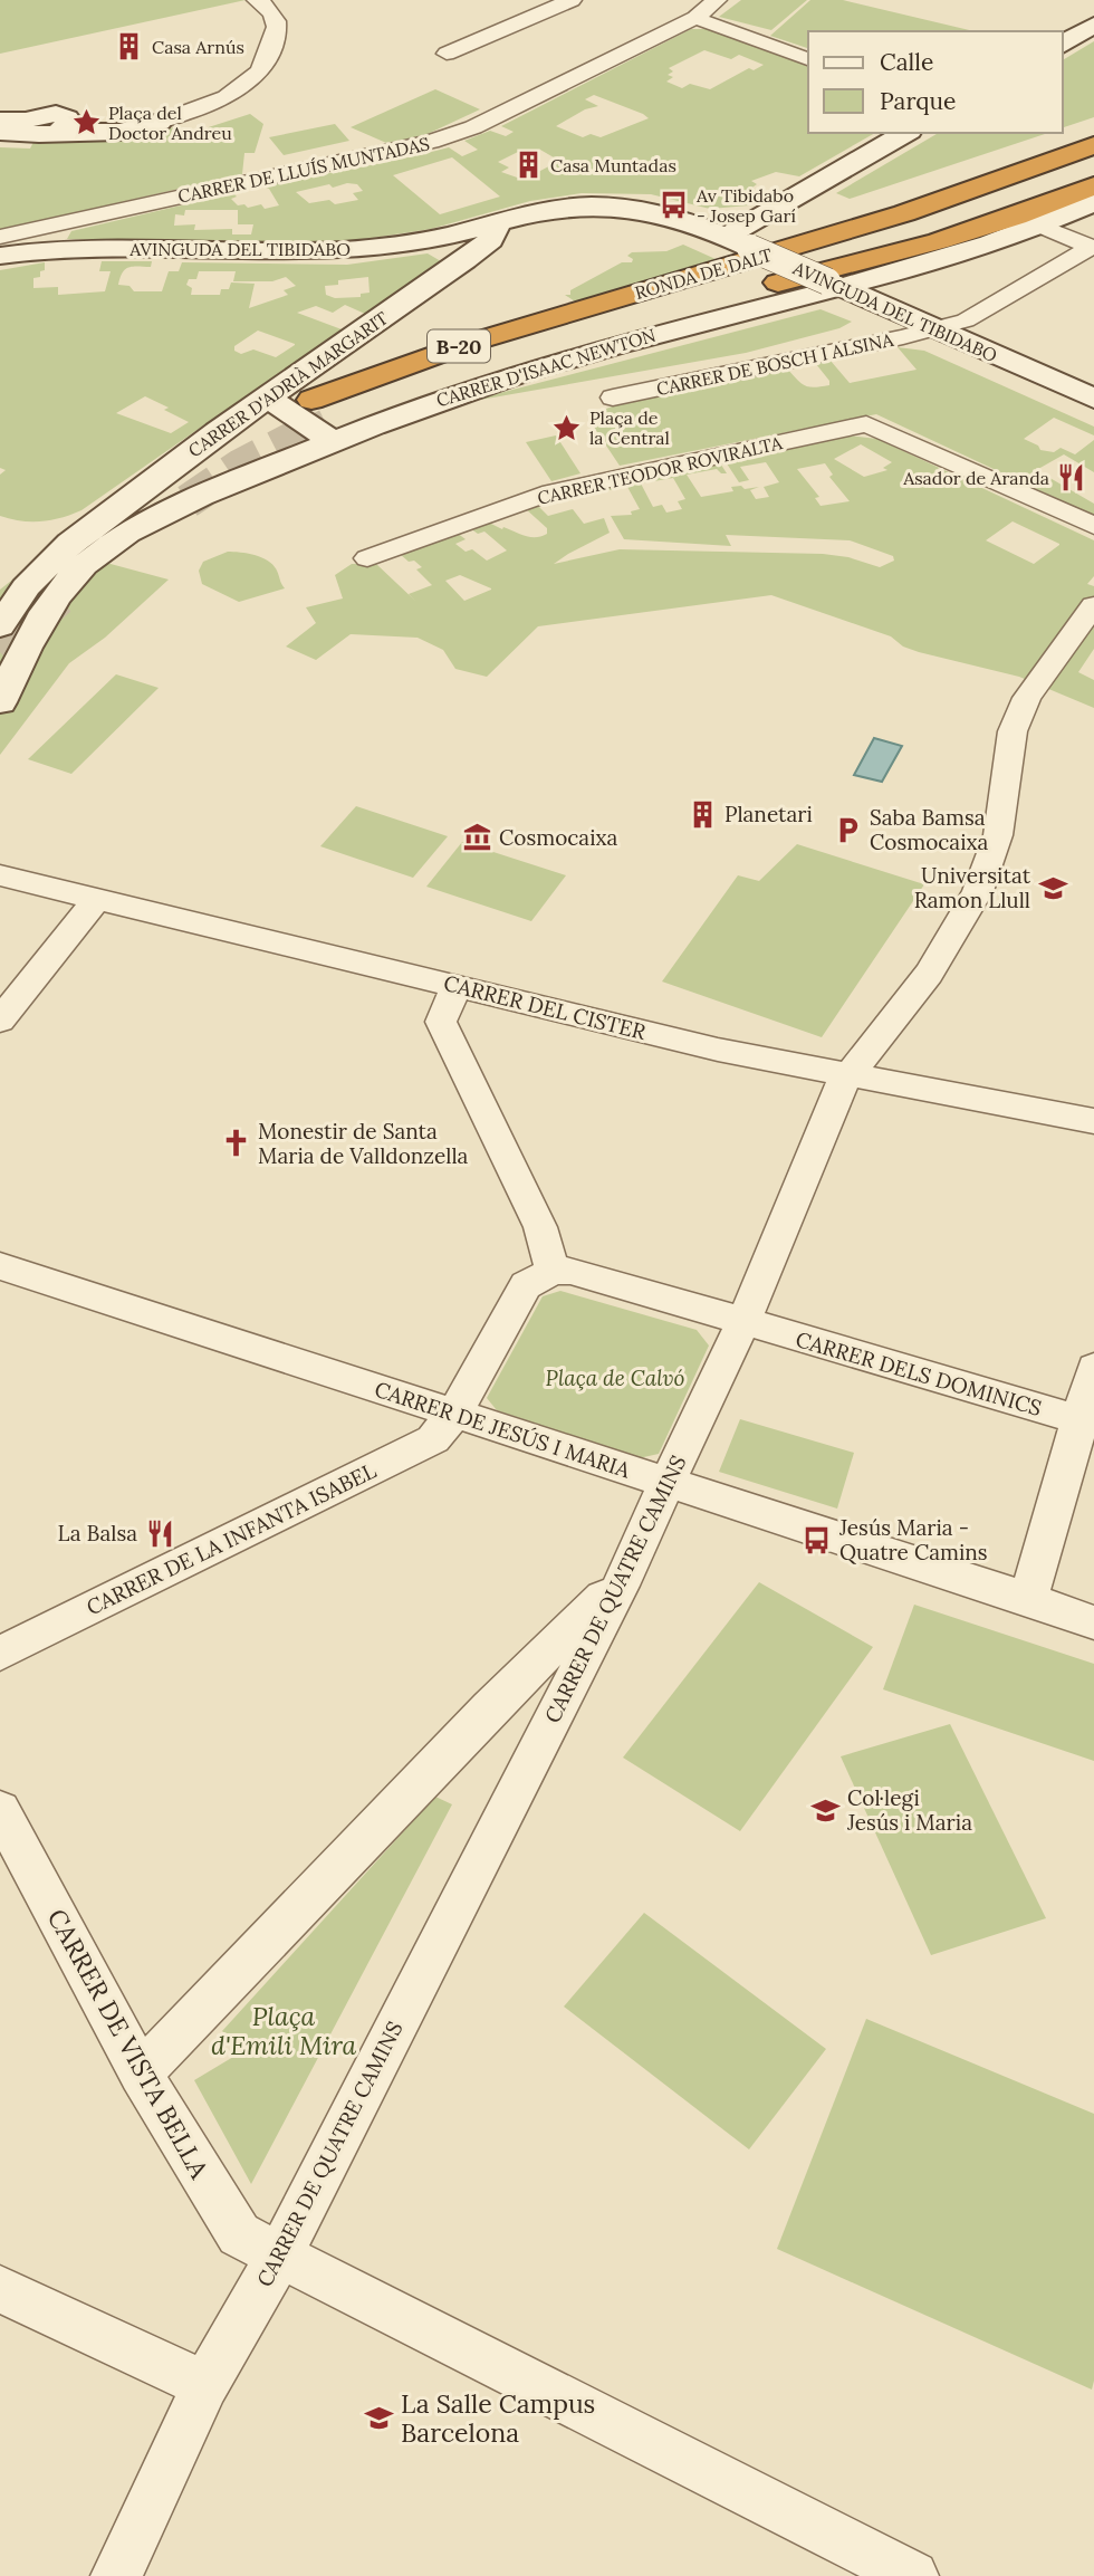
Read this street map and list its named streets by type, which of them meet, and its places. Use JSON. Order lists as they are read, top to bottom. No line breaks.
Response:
{"streets":{"highway":["RONDA DE DALT","B-20"],"street":["CARRER DE LLUÍS MUNTADAS","AVINGUDA DEL TIBIDABO","CARRER DE BOSCH I ALSINA","CARRER D'ISAAC NEWTON","CARRER D'ADRIÀ MARGARIT","CARRER TEODOR ROVIRALTA","CARRER DEL CISTER","CARRER DELS DOMINICS","CARRER DE JESÚS I MARIA","CARRER DE LA INFANTA ISABEL","CARRER DE QUATRE CAMINS","CARRER DE VISTA BELLA"]},"crossings":[["AVINGUDA DEL TIBIDABO","CARRER DE BOSCH I ALSINA"],["AVINGUDA DEL TIBIDABO","CARRER D'ISAAC NEWTON"],["AVINGUDA DEL TIBIDABO","CARRER D'ADRIÀ MARGARIT"],["RONDA DE DALT","CARRER D'ISAAC NEWTON"],["CARRER DE BOSCH I ALSINA","CARRER D'ISAAC NEWTON"],["CARRER DEL CISTER","CARRER DE QUATRE CAMINS"],["CARRER DELS DOMINICS","CARRER DE QUATRE CAMINS"],["CARRER DE JESÚS I MARIA","CARRER DE LA INFANTA ISABEL"],["CARRER DE JESÚS I MARIA","CARRER DE QUATRE CAMINS"],["CARRER DE QUATRE CAMINS","CARRER DE VISTA BELLA"]],"parks":["Plaça de Calvó","Plaça d'Emili Mira"],"places":{"building":["Casa Arnús","Casa Muntadas","Planetari"],"place":["Plaça del Doctor Andreu","Plaça de la Central"],"bus stop":["Av Tibidabo - Josep Garí","Jesús Maria - Quatre Camins"],"restaurant":["Asador de Aranda","La Balsa"],"parking":["Saba Bamsa Cosmocaixa"],"museum":["Cosmocaixa"],"school or university":["Universitat Ramon Llull","Col·legi Jesús i Maria","La Salle Campus Barcelona"],"church":["Monestir de Santa Maria de Valldonzella"]},"legend":["Calle","Parque"]}
